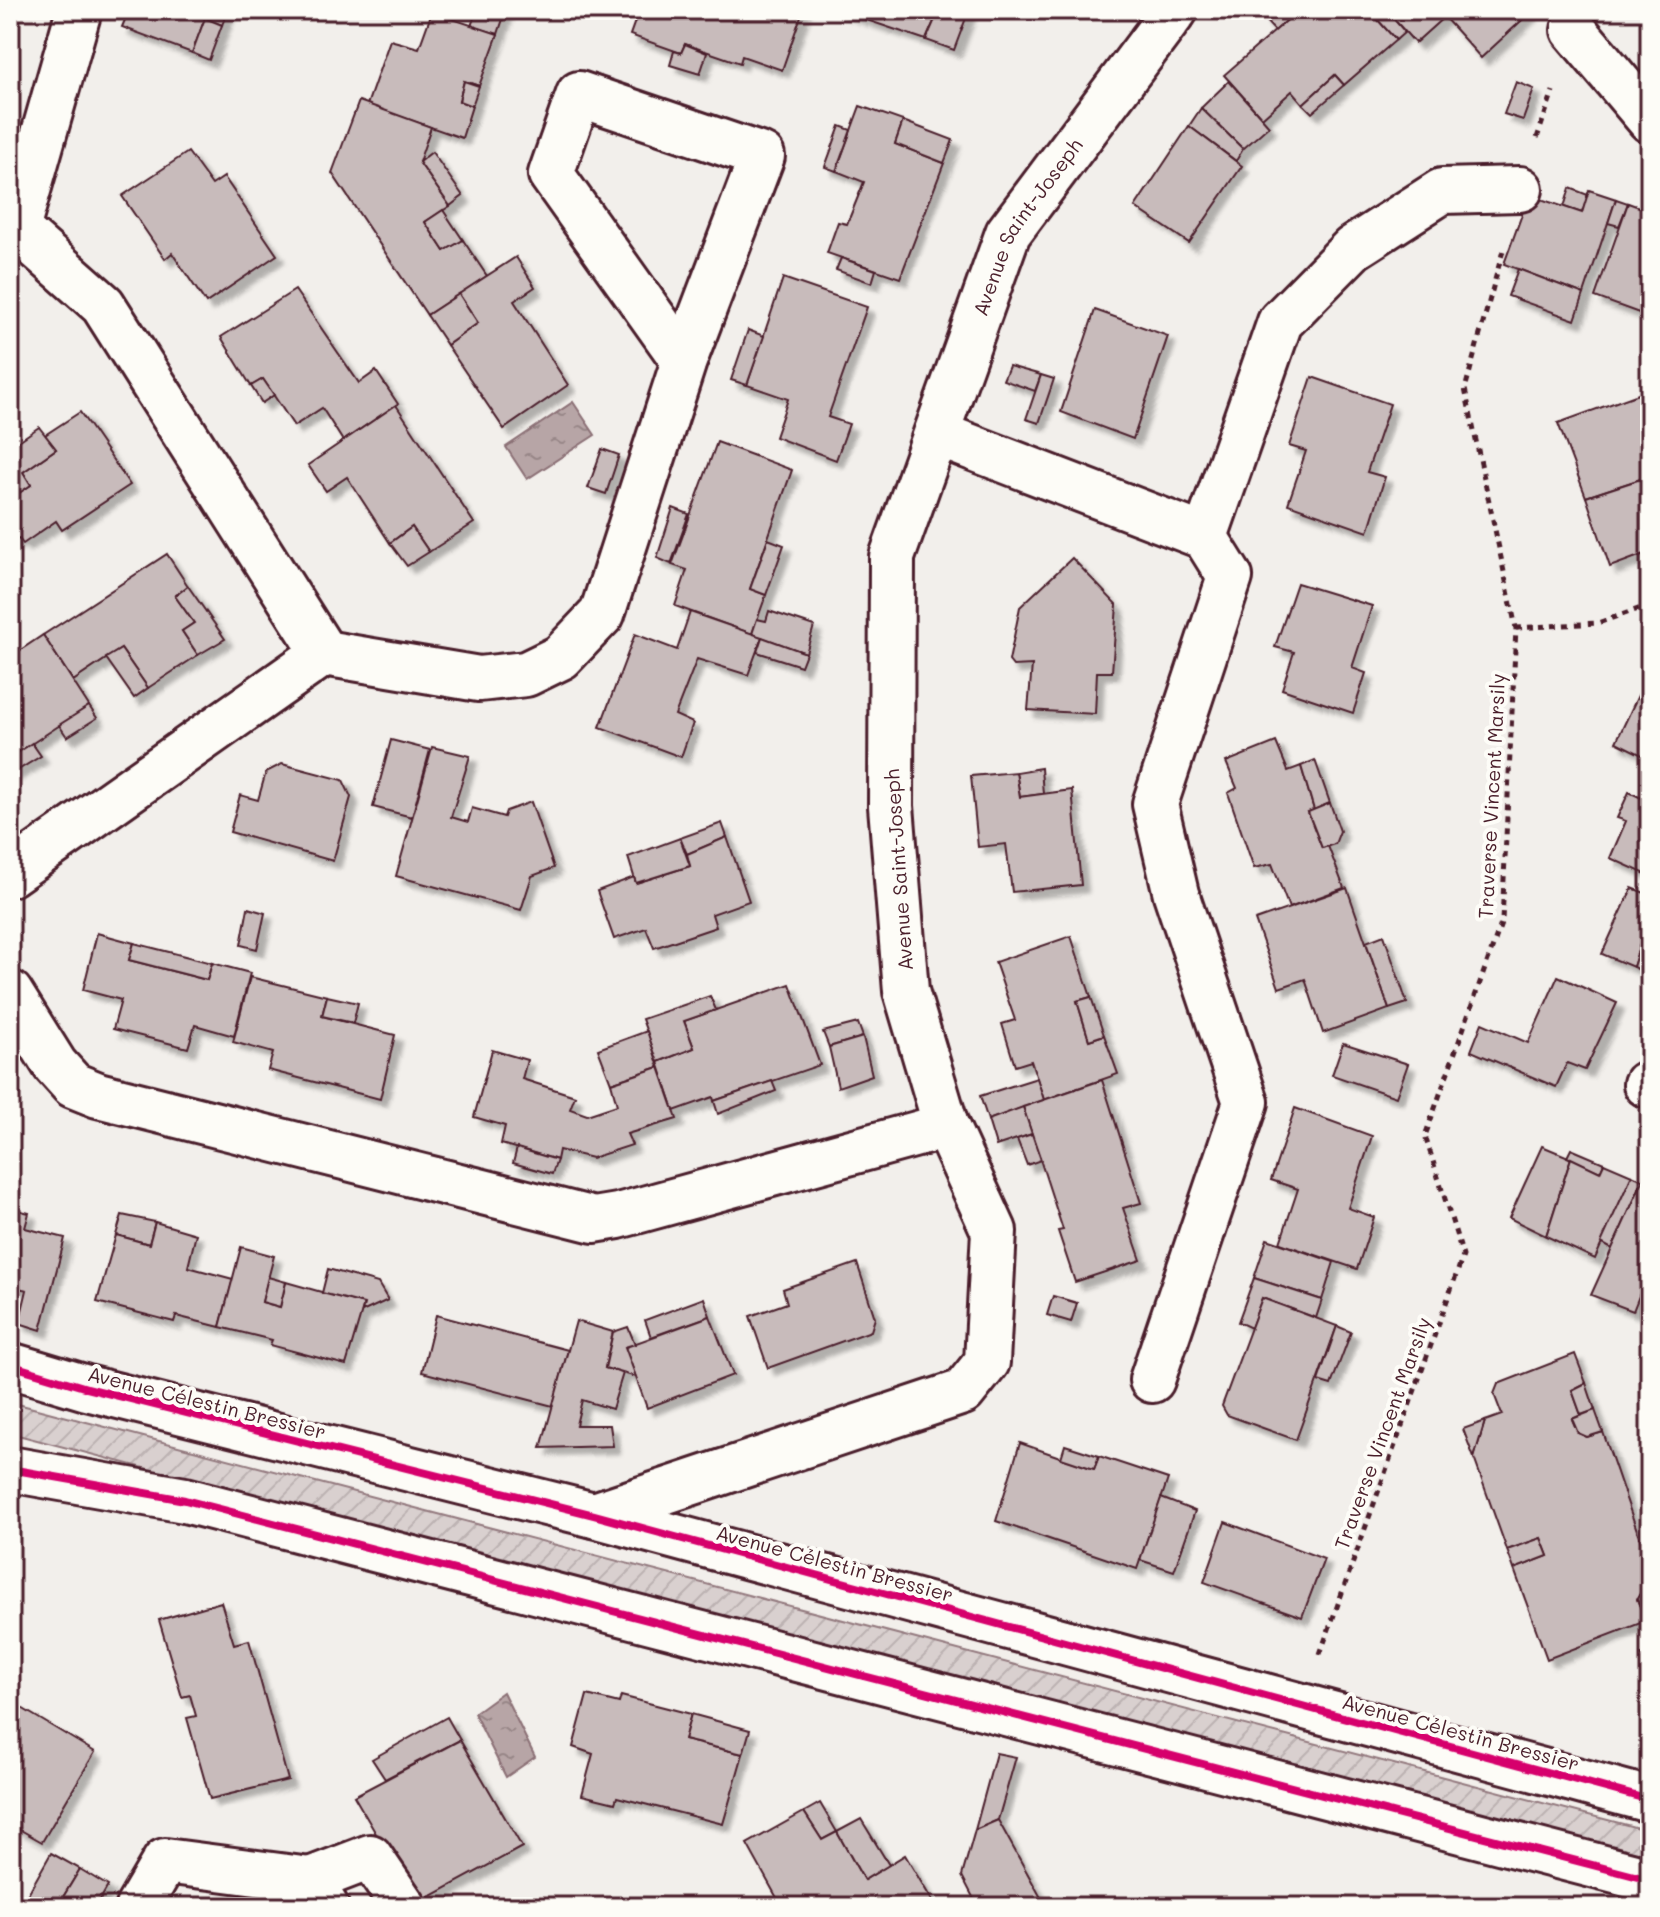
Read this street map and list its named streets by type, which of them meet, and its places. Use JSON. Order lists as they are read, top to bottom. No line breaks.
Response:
{"streets":{"street":["Avenue Saint-Joseph","Avenue Célestin Bressier"],"path":["Traverse Vincent Marsily"]},"crossings":[["Avenue Saint-Joseph","Avenue Célestin Bressier"],["Traverse Vincent Marsily","Avenue Célestin Bressier"]]}
